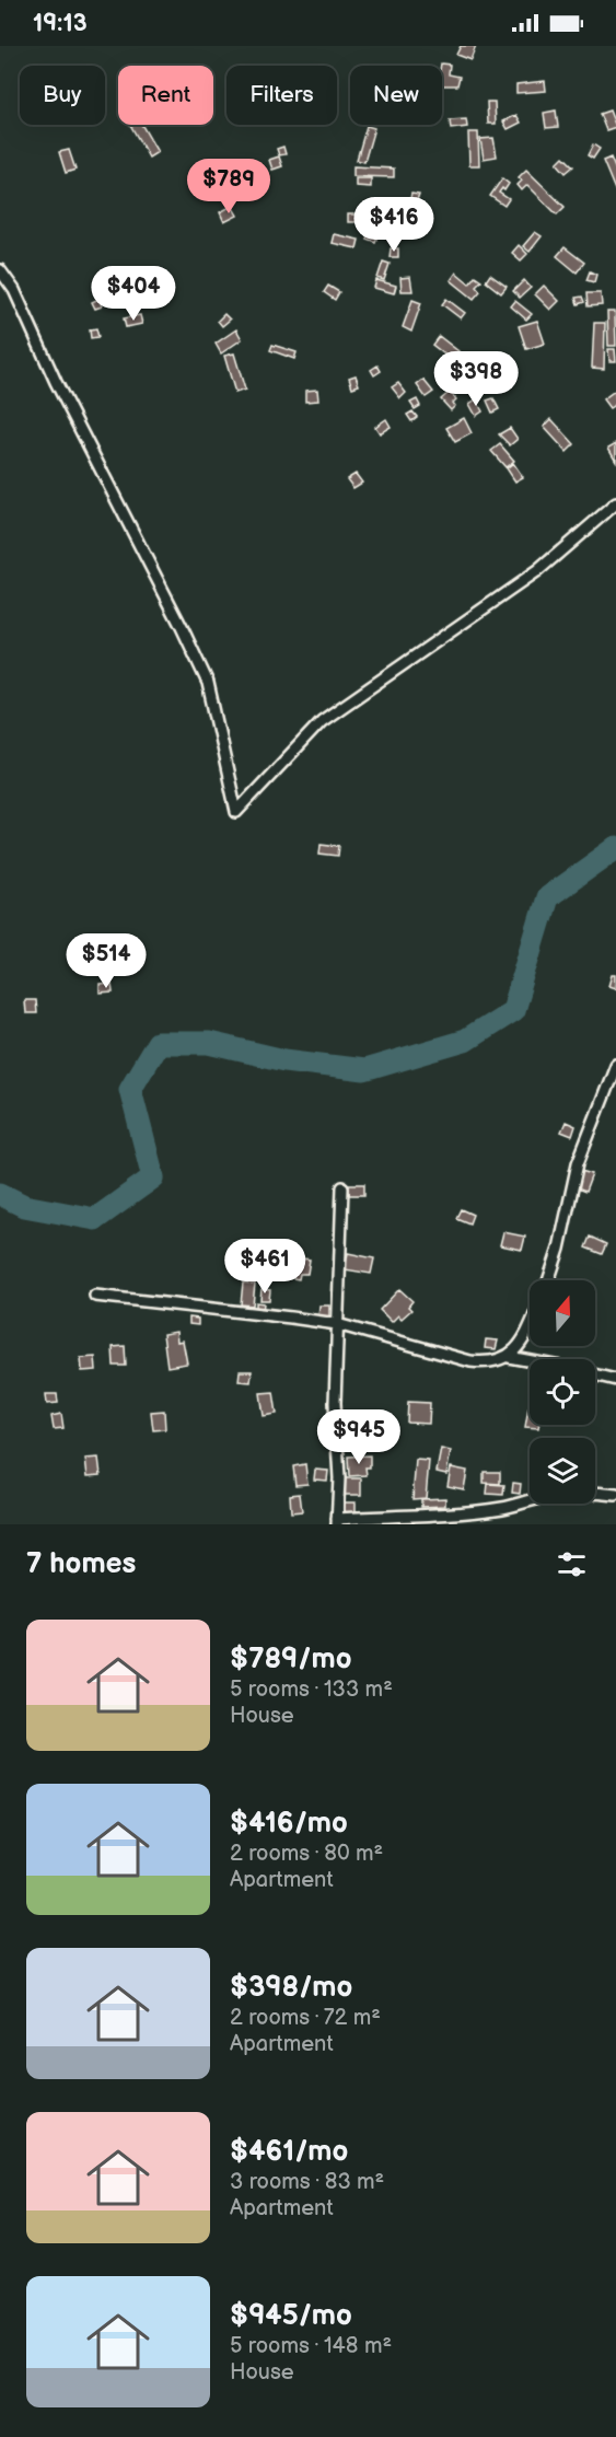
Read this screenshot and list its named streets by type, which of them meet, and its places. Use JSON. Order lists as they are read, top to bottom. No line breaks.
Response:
{"north":"top","page":{"status":"19:13","chip":["Buy","Rent","Filters","New"],"price":["$789","$416","$404","$398","$514","$461","$945"],"heading":"7 homes","list":[{"name":"$789/mo","note":"5 rooms · 133 m² · House"},{"name":"$416/mo","note":"2 rooms · 80 m² · Apartment"},{"name":"$398/mo","note":"2 rooms · 72 m² · Apartment"},{"name":"$461/mo","note":"3 rooms · 83 m² · Apartment"},{"name":"$945/mo","note":"5 rooms · 148 m² · House"}]}}
